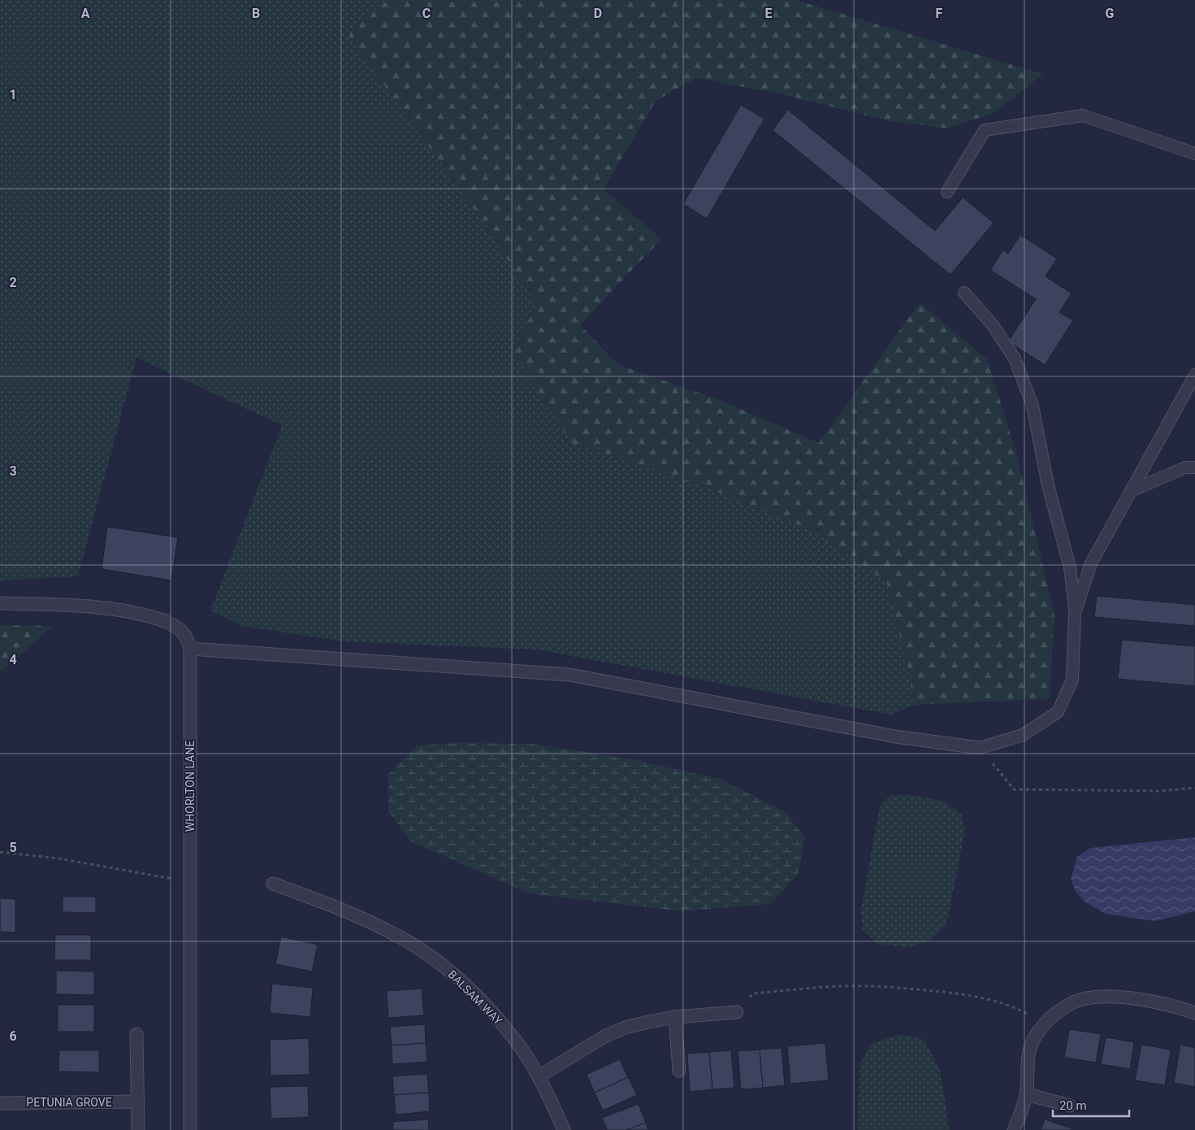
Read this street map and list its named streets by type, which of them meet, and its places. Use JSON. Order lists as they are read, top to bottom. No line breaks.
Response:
{"streets":{"street":["WHORLTON LANE","BALSAM WAY","PETUNIA GROVE"]},"scale_bar":"20 m","grid":{"columns":["A","B","C","D","E","F","G"],"rows":["1","2","3","4","5","6"]}}
